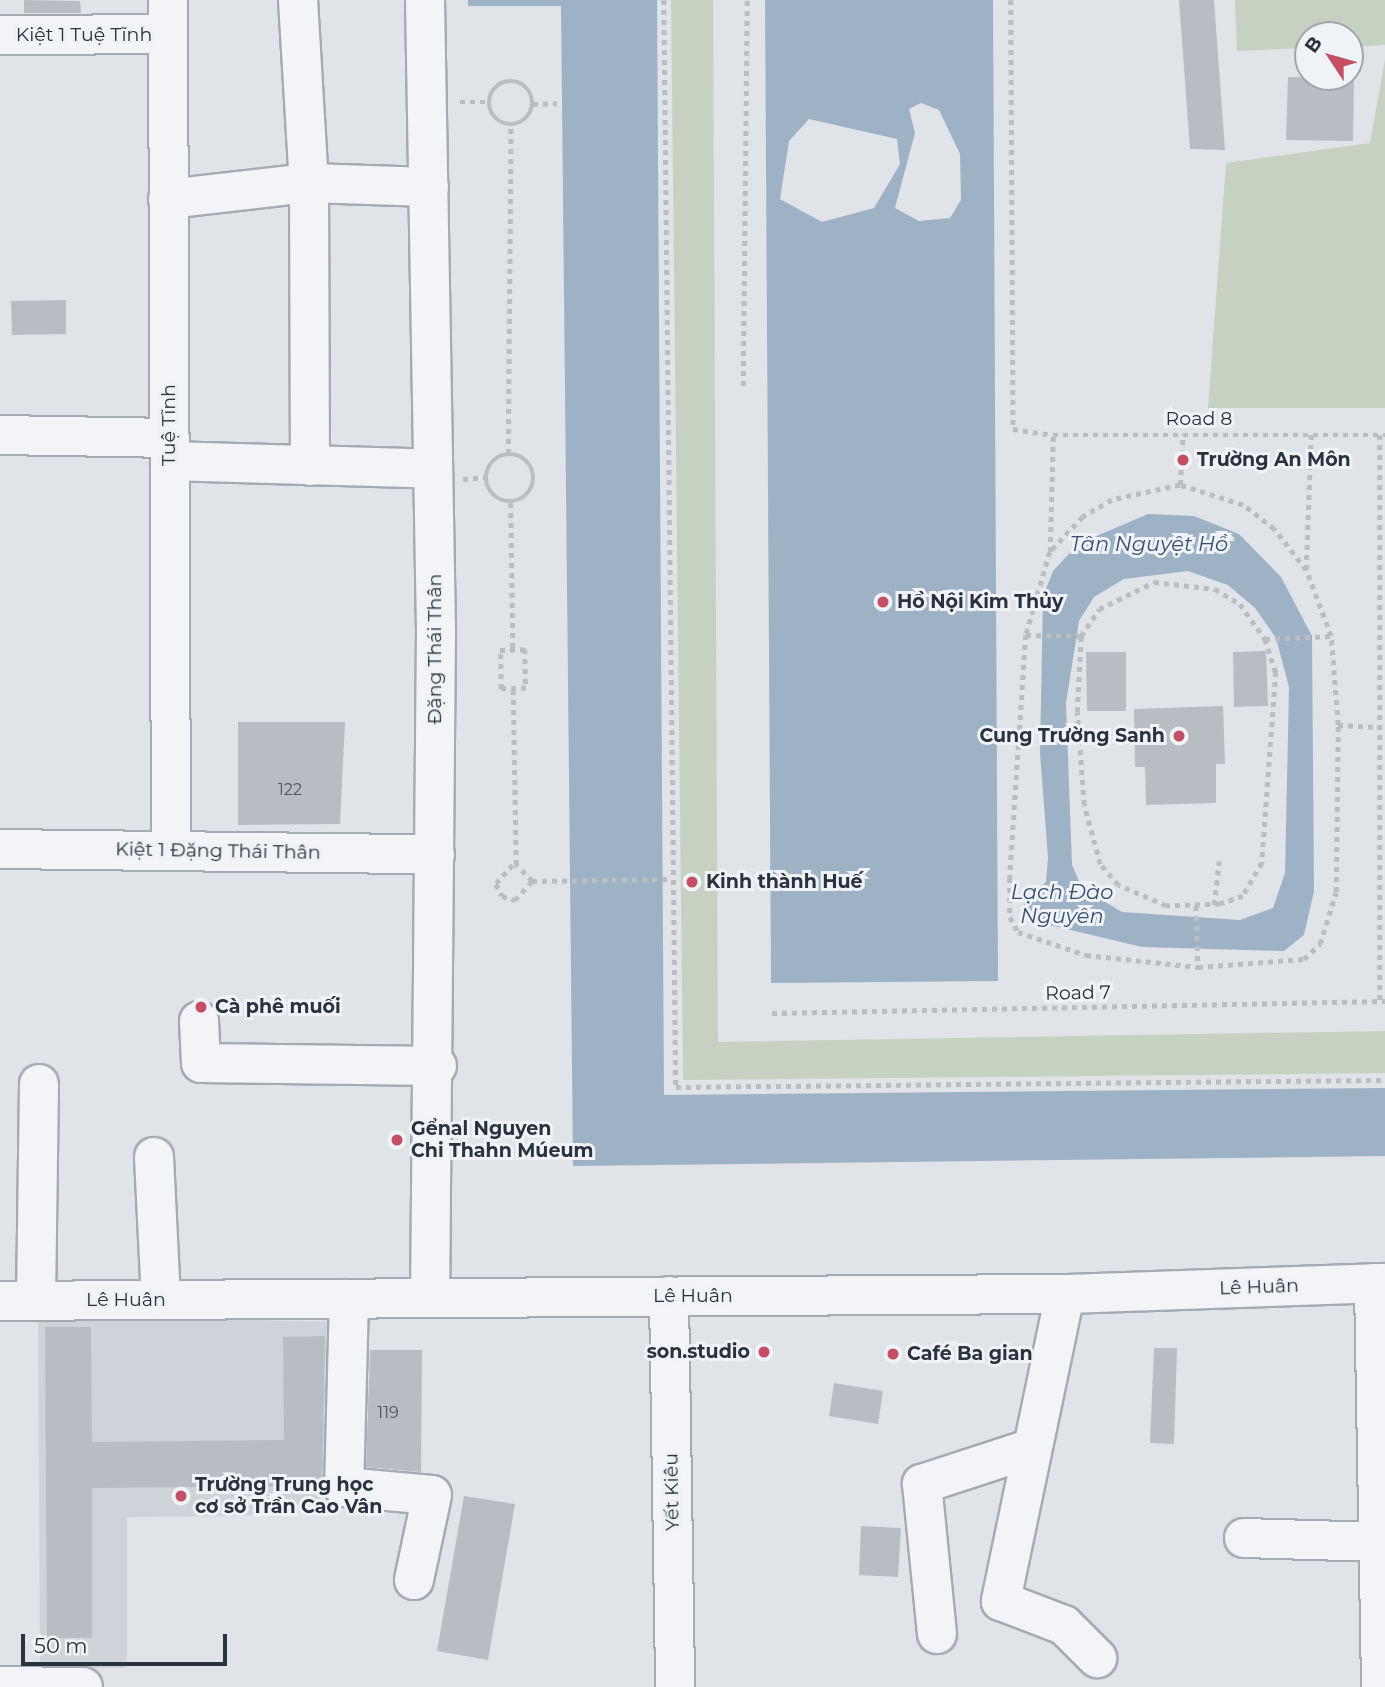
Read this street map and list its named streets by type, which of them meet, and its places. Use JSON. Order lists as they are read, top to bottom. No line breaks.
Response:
{"streets":{"street":["Kiệt 1 Tuệ Tĩnh","Tuệ Tĩnh","Đặng Thái Thân","Kiệt 1 Đặng Thái Thân","Lê Huân","Yết Kiêu"],"path":["Road 8","Road 7"]},"crossings":[["Kiệt 1 Tuệ Tĩnh","Tuệ Tĩnh"],["Tuệ Tĩnh","Kiệt 1 Đặng Thái Thân"],["Đặng Thái Thân","Kiệt 1 Đặng Thái Thân"],["Đặng Thái Thân","Lê Huân"],["Lê Huân","Yết Kiêu"]],"water":["Tân Nguyệt Hồ","Lạch Đào Nguyên"],"places":["Trường An Môn","Hồ Nội Kim Thủy","Cung Trường Sanh","Kinh thành Huế","Cà phê muối","Gểnal Nguyen Chi Thahn Múeum","son.studio","Café Ba gian","Trường Trung học cơ sở Trần Cao Vân"],"house_numbers":["122","119"],"scale_bar":"50 m","north":"top left"}
